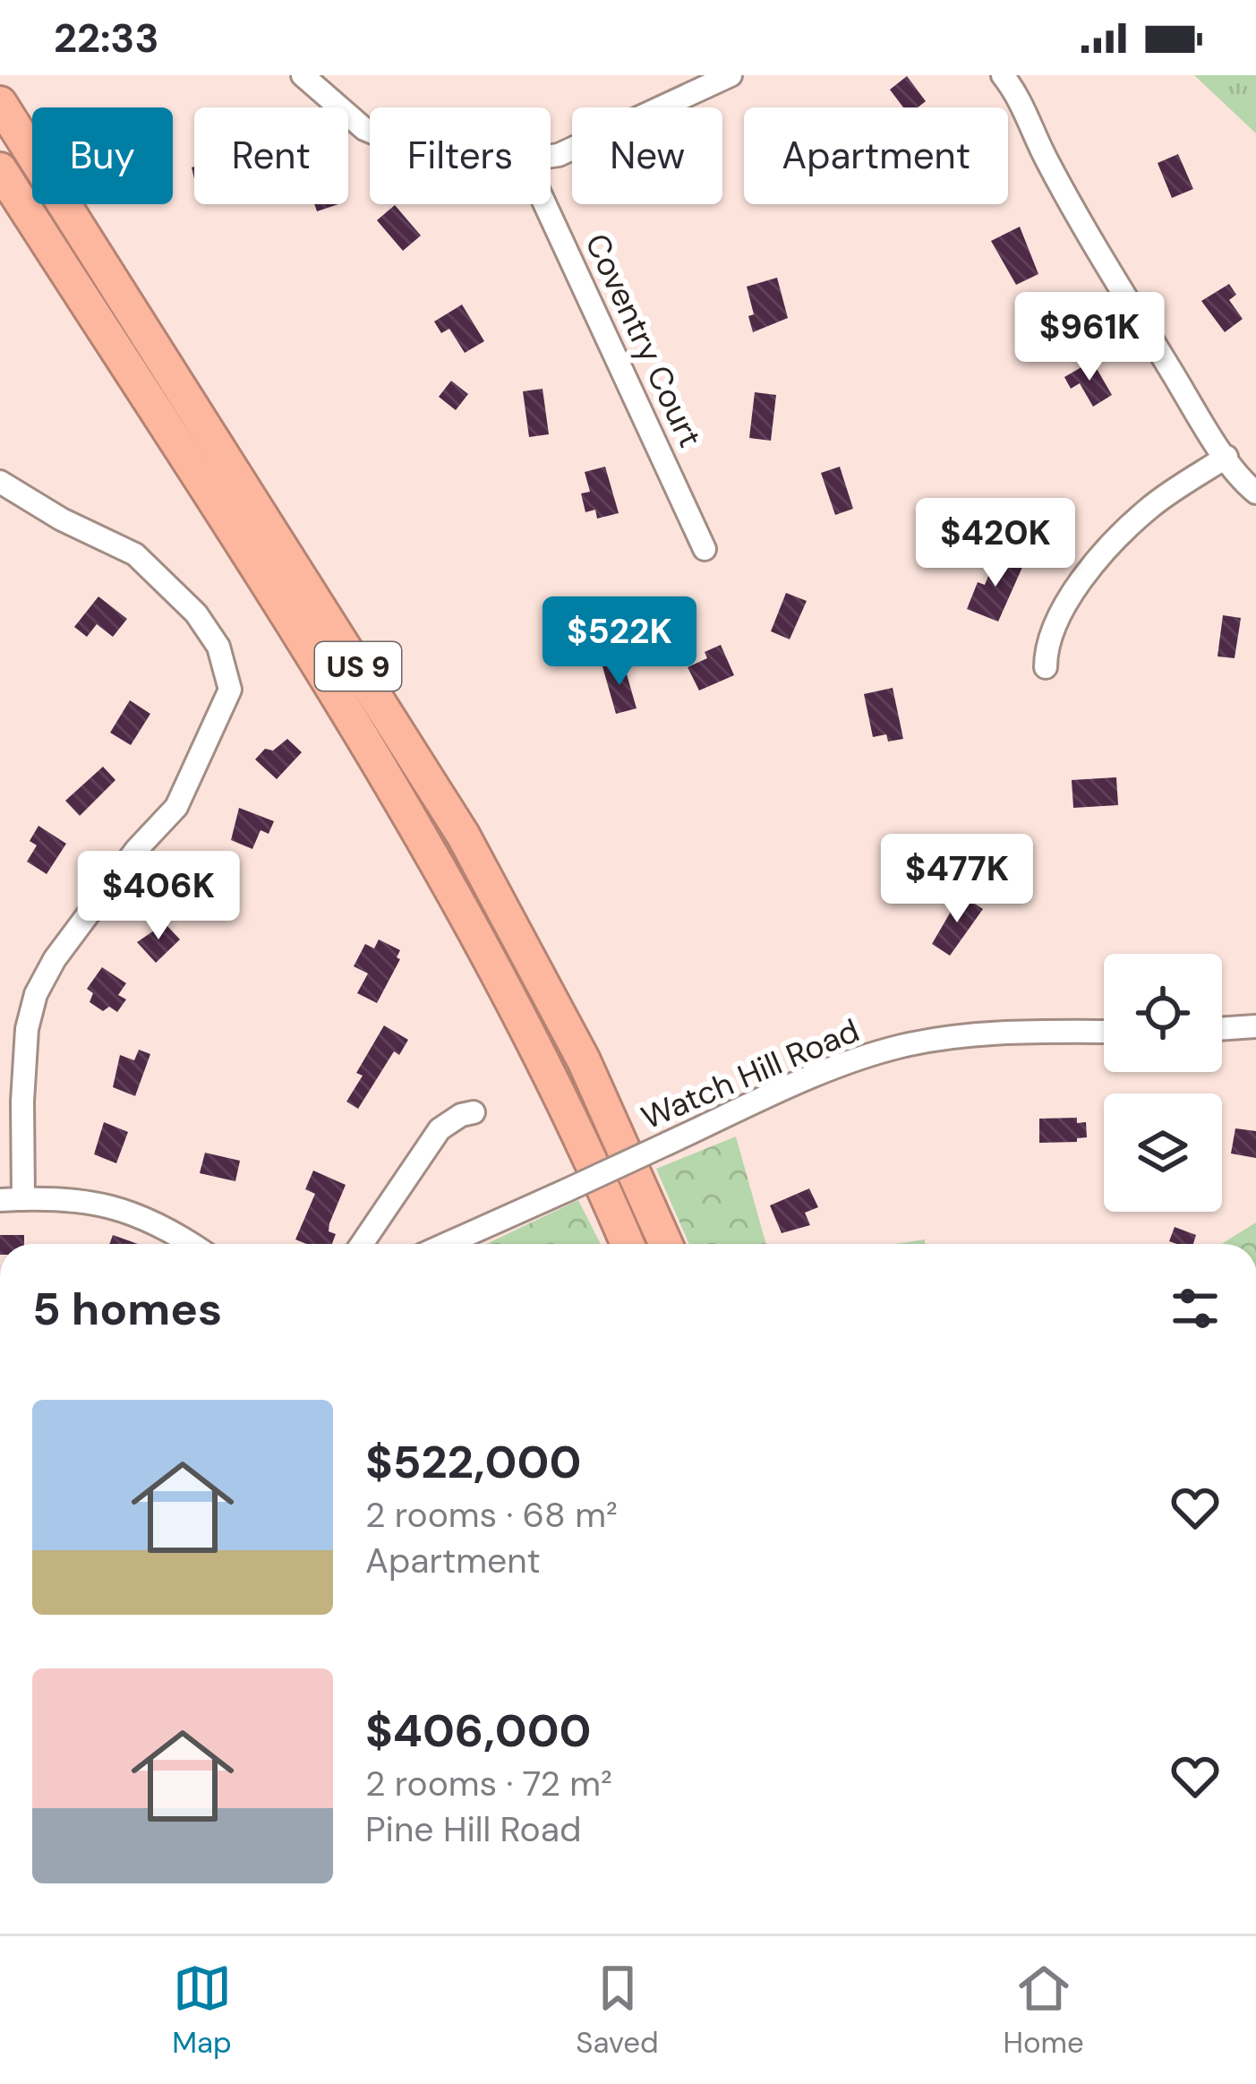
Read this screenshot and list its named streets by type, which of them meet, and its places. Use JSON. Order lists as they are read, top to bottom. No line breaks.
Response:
{"streets":{"highway":["US 9"],"street":["Coventry Court","Watch Hill Road"]},"page":{"status":"22:33","chip":["Buy","Rent","Filters","New","Apartment"],"price":["$961K","$420K","$522K","$477K","$406K"],"heading":"5 homes","list":[{"name":"$522,000","note":"2 rooms · 68 m² · Apartment"},{"name":"$406,000","note":"2 rooms · 72 m² · Pine Hill Road"}],"tabs":["Map","Saved","Home"]}}
